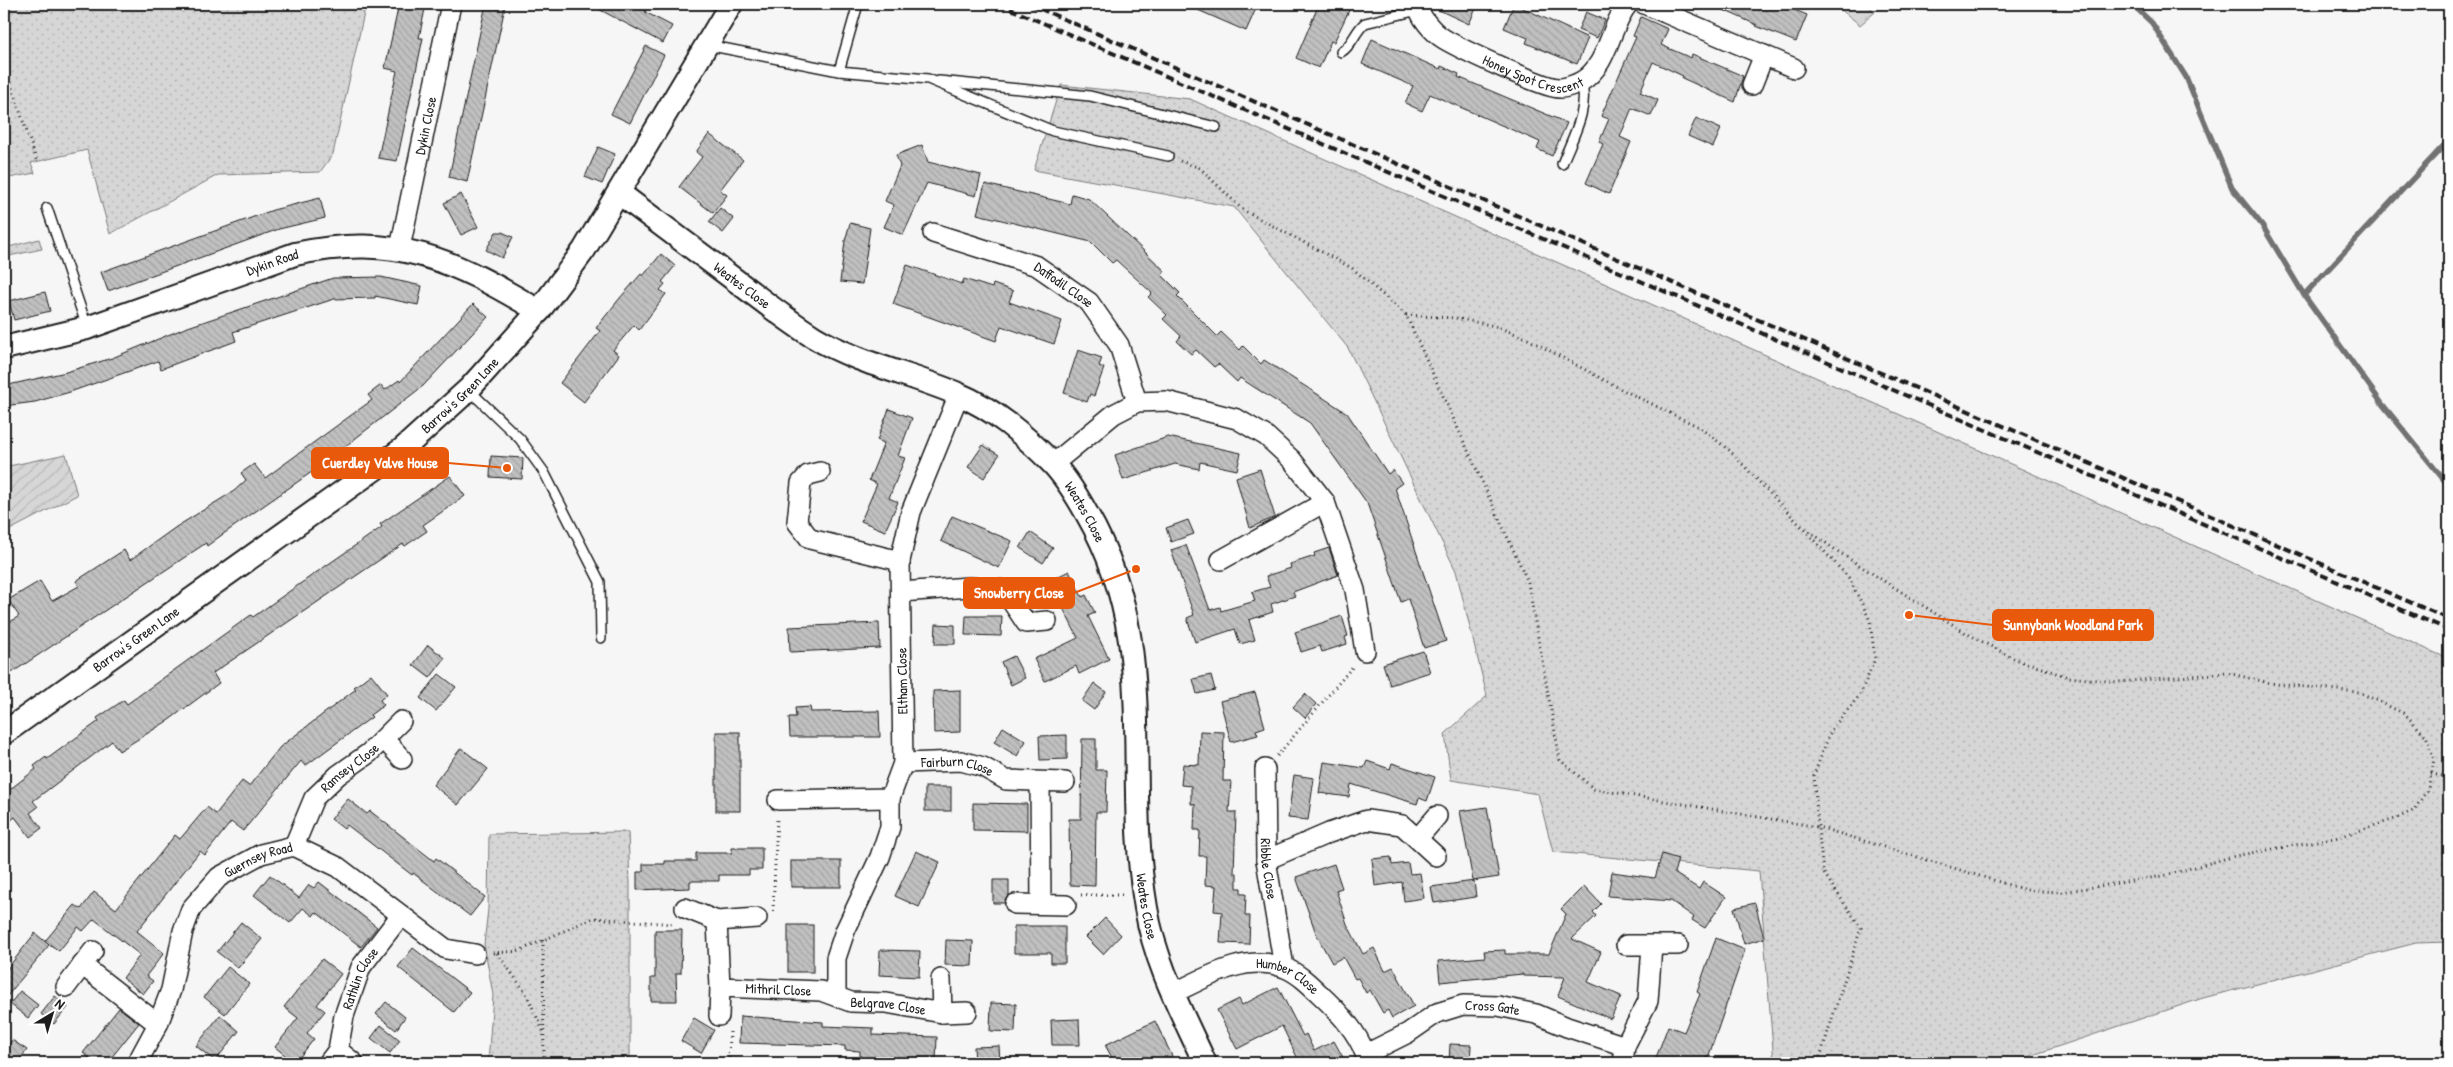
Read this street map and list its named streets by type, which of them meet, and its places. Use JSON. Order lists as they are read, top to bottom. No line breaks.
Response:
{"streets":{"street":["Honey Spot Crescent","Dykin Close","Dykin Road","Weates Close","Daffodil Close","Barrow's Green Lane","Eltham Close","Ramsey Close","Fairburn Close","Guernsey Road","Ribble Close","Rathlin Close","Humber Close","Mithril Close","Belgrave Close","Cross Gate"]},"crossings":[["Dykin Close","Dykin Road"],["Dykin Road","Barrow's Green Lane"],["Weates Close","Barrow's Green Lane"],["Weates Close","Eltham Close"],["Weates Close","Humber Close"],["Eltham Close","Fairburn Close"],["Eltham Close","Mithril Close"],["Eltham Close","Belgrave Close"],["Ramsey Close","Guernsey Road"],["Guernsey Road","Rathlin Close"],["Ribble Close","Humber Close"],["Humber Close","Cross Gate"],["Mithril Close","Belgrave Close"]],"places":["Cuerdley Valve House","Snowberry Close","Sunnybank Woodland Park"],"north":"top right"}
